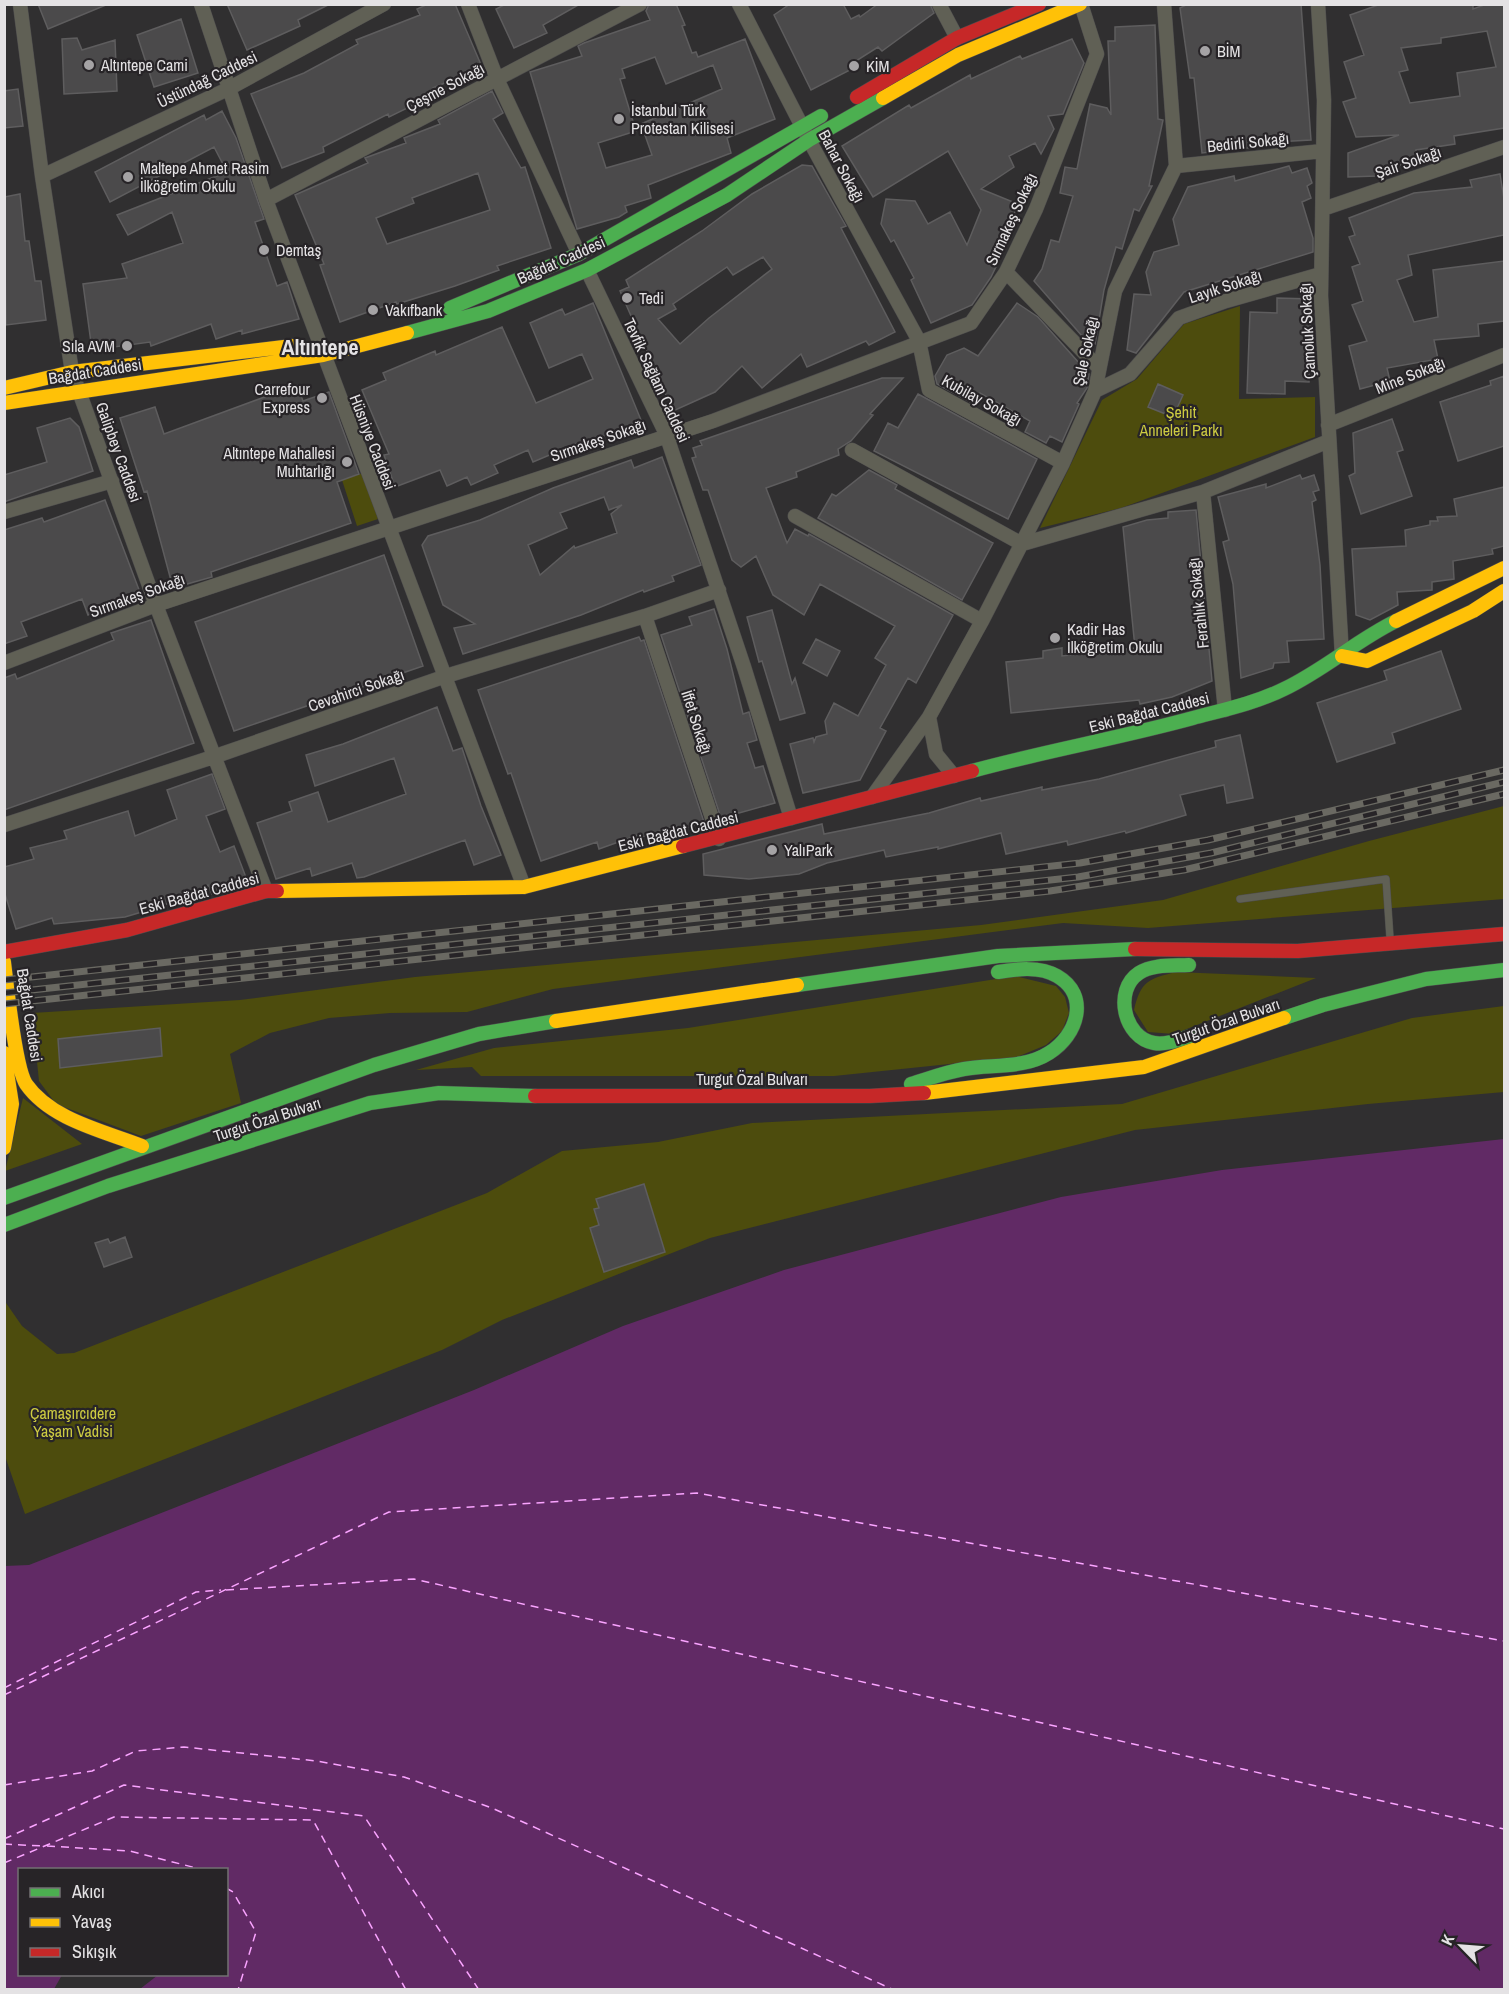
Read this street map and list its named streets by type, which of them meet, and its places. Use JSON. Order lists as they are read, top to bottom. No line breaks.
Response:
{"streets":{"main road":["Bağdat Caddesi","Tevfik Sağlam Caddesi","Eski Bağdat Caddesi","Turgut Özal Bulvarı"],"street":["Üstündağ Caddesi","Çeşme Sokağı","Bedirli Sokağı","Şair Sokağı","Bahar Sokağı","Sırmakeş Sokağı","Layık Sokağı","Çamoluk Sokağı","Şale Sokağı","Mine Sokağı","Kubilay Sokağı","Hüsniye Caddesi","Galipbey Caddesi","Ferahlık Sokağı","Cevahirci Sokağı","İffet Sokağı"]},"crossings":[["Üstündağ Caddesi","Hüsniye Caddesi"],["Üstündağ Caddesi","Galipbey Caddesi"],["Çeşme Sokağı","Tevfik Sağlam Caddesi"],["Çeşme Sokağı","Hüsniye Caddesi"],["Bedirli Sokağı","Çamoluk Sokağı"],["Bedirli Sokağı","Şale Sokağı"],["Şair Sokağı","Çamoluk Sokağı"],["Bahar Sokağı","Sırmakeş Sokağı"],["Bahar Sokağı","Bağdat Caddesi"],["Bahar Sokağı","Kubilay Sokağı"],["Sırmakeş Sokağı","Bağdat Caddesi"],["Sırmakeş Sokağı","Tevfik Sağlam Caddesi"],["Sırmakeş Sokağı","Kubilay Sokağı"],["Sırmakeş Sokağı","Hüsniye Caddesi"],["Sırmakeş Sokağı","Galipbey Caddesi"],["Bağdat Caddesi","Tevfik Sağlam Caddesi"],["Bağdat Caddesi","Hüsniye Caddesi"],["Bağdat Caddesi","Galipbey Caddesi"],["Bağdat Caddesi","Turgut Özal Bulvarı"],["Layık Sokağı","Çamoluk Sokağı"],["Layık Sokağı","Şale Sokağı"],["Çamoluk Sokağı","Mine Sokağı"],["Çamoluk Sokağı","Eski Bağdat Caddesi"],["Şale Sokağı","Kubilay Sokağı"],["Şale Sokağı","Eski Bağdat Caddesi"],["Tevfik Sağlam Caddesi","Cevahirci Sokağı"],["Tevfik Sağlam Caddesi","Eski Bağdat Caddesi"],["Hüsniye Caddesi","Cevahirci Sokağı"],["Hüsniye Caddesi","Eski Bağdat Caddesi"],["Galipbey Caddesi","Cevahirci Sokağı"],["Galipbey Caddesi","Eski Bağdat Caddesi"],["Ferahlık Sokağı","Eski Bağdat Caddesi"],["Cevahirci Sokağı","İffet Sokağı"],["Eski Bağdat Caddesi","İffet Sokağı"]],"districts":["Altıntepe"],"parks":["Şehit Anneleri Parkı","Çamaşırcıdere Yaşam Vadisi"],"places":["BİM","Altıntepe Cami","KİM","İstanbul Türk Protestan Kilisesi","Maltepe Ahmet Rasim İlköğretim Okulu","Demtaş","Tedi","Vakıfbank","Sıla AVM","Carrefour Express","Altıntepe Mahallesi Muhtarlığı","Kadir Has İlköğretim Okulu","YalıPark"],"legend":["Akıcı","Yavaş","Sıkışık"],"north":"top left"}
